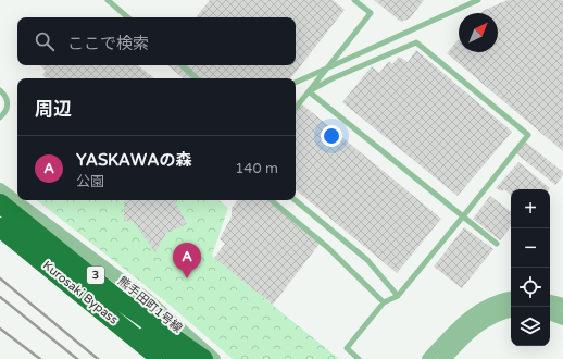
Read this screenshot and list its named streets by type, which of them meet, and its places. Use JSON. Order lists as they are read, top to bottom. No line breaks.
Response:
{"streets":{"highway":["3","Kurosaki Bypass"],"street":["熊手田町1号線"]},"crossings":[["Kurosaki Bypass","熊手田町1号線"]],"north":"top right","page":{"search":"ここで検索","heading":"周辺","list":[{"mark":"A","name":"YASKAWAの森","note":"公園","value":"140 m"}],"map_buttons":["+","−"],"pins":"A"}}
